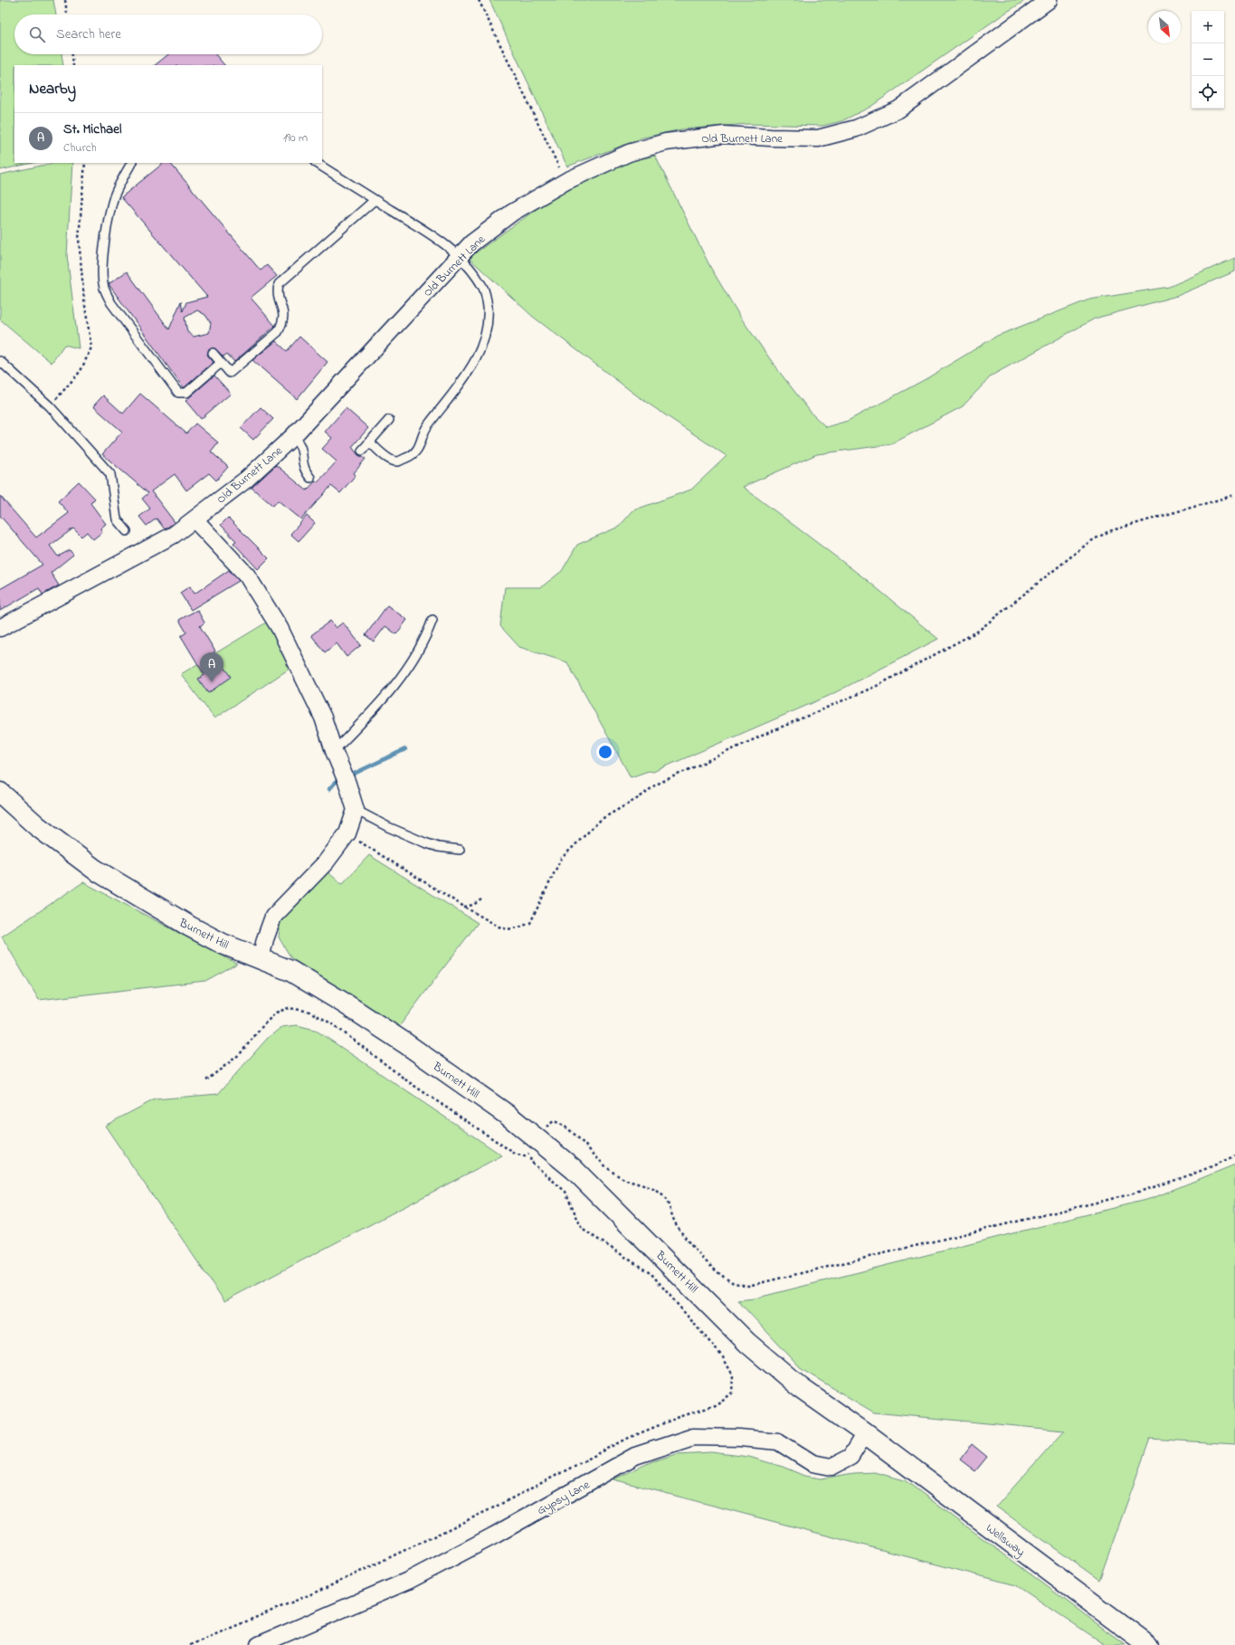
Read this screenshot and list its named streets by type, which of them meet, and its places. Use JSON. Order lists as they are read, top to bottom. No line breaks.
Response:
{"streets":{"main road":["Burnett Hill","Wellsway"],"street":["Old Burnett Lane","Gypsy Lane"]},"crossings":[["Burnett Hill","Gypsy Lane"],["Burnett Hill","Wellsway"],["Gypsy Lane","Wellsway"]],"north":"bottom right","page":{"map_buttons":["+","−"],"search":"Search here","heading":"Nearby","list":[{"mark":"A","name":"St. Michael","note":"Church","value":"190 m"}],"pins":"A"}}
